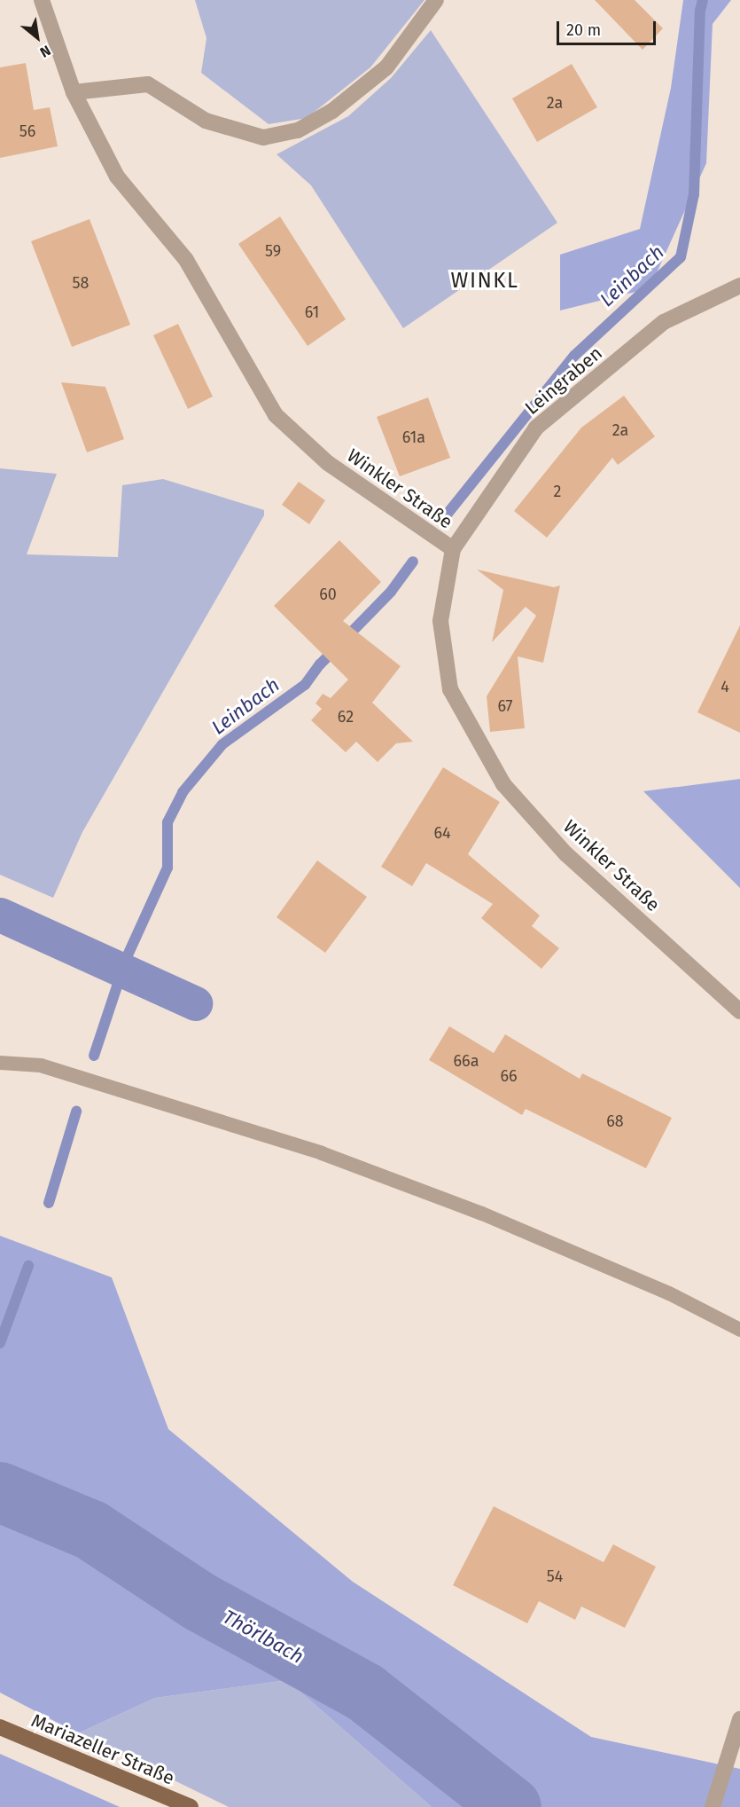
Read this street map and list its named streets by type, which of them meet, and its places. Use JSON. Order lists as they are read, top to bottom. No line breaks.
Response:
{"streets":{"main road":["Mariazeller Straße"],"street":["Leingraben","Winkler Straße"]},"crossings":[["Leingraben","Winkler Straße"]],"districts":["WINKL"],"water":["Leinbach","Thörlbach"],"house_numbers":["2a","56","59","58","61","2a","61a","2","60","4","67","62","64","66a","66","68","54"],"scale_bar":"20 m","north":"bottom right"}
